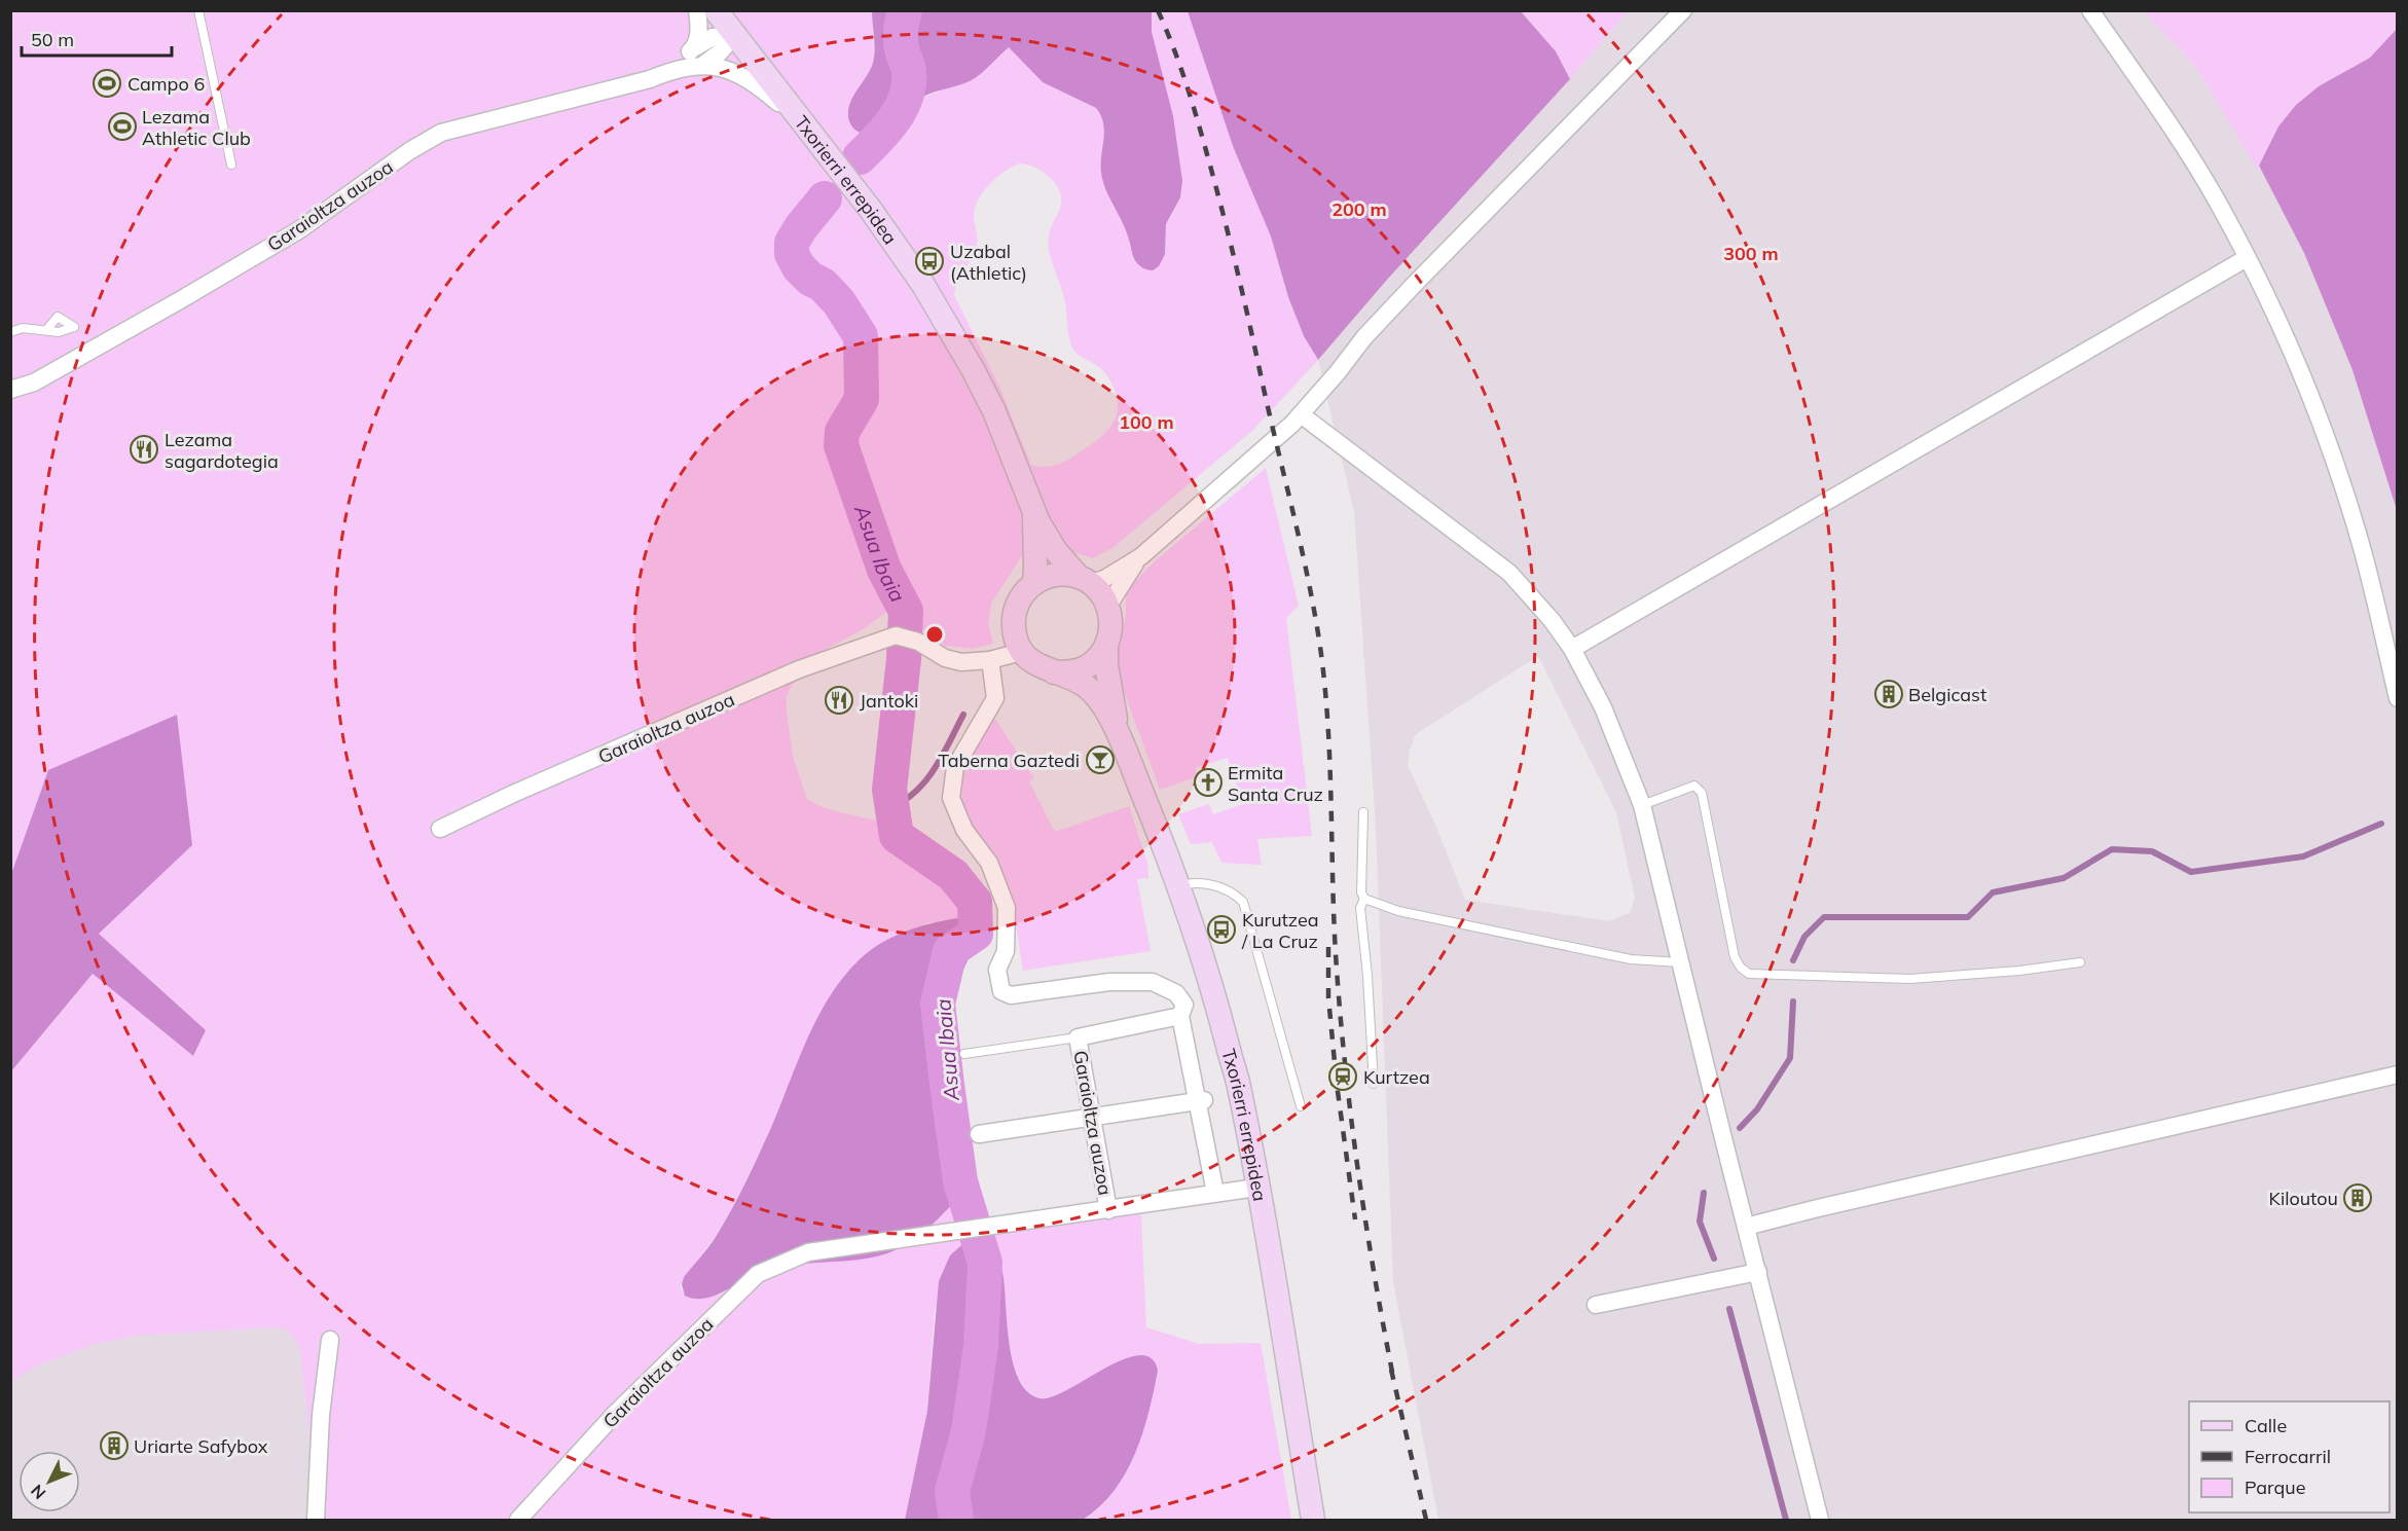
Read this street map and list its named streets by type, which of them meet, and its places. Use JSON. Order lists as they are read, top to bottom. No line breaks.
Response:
{"streets":{"street":["Txorierri errepidea","Garaioltza auzoa"]},"crossings":[["Txorierri errepidea","Garaioltza auzoa"]],"water":["Asua Ibaia"],"places":{"sports":["Campo 6","Lezama Athletic Club"],"bus stop":["Uzabal (Athletic)","Kurutzea / La Cruz"],"restaurant":["Lezama sagardotegia","Jantoki"],"building":["Belgicast","Kiloutou","Uriarte Safybox"],"bar":["Taberna Gaztedi"],"church":["Ermita Santa Cruz"],"station":["Kurtzea"]},"legend":["Calle","Ferrocarril","Parque"],"scale_bar":"50 m","north":"bottom left","rings":["200 m","300 m","100 m"]}
